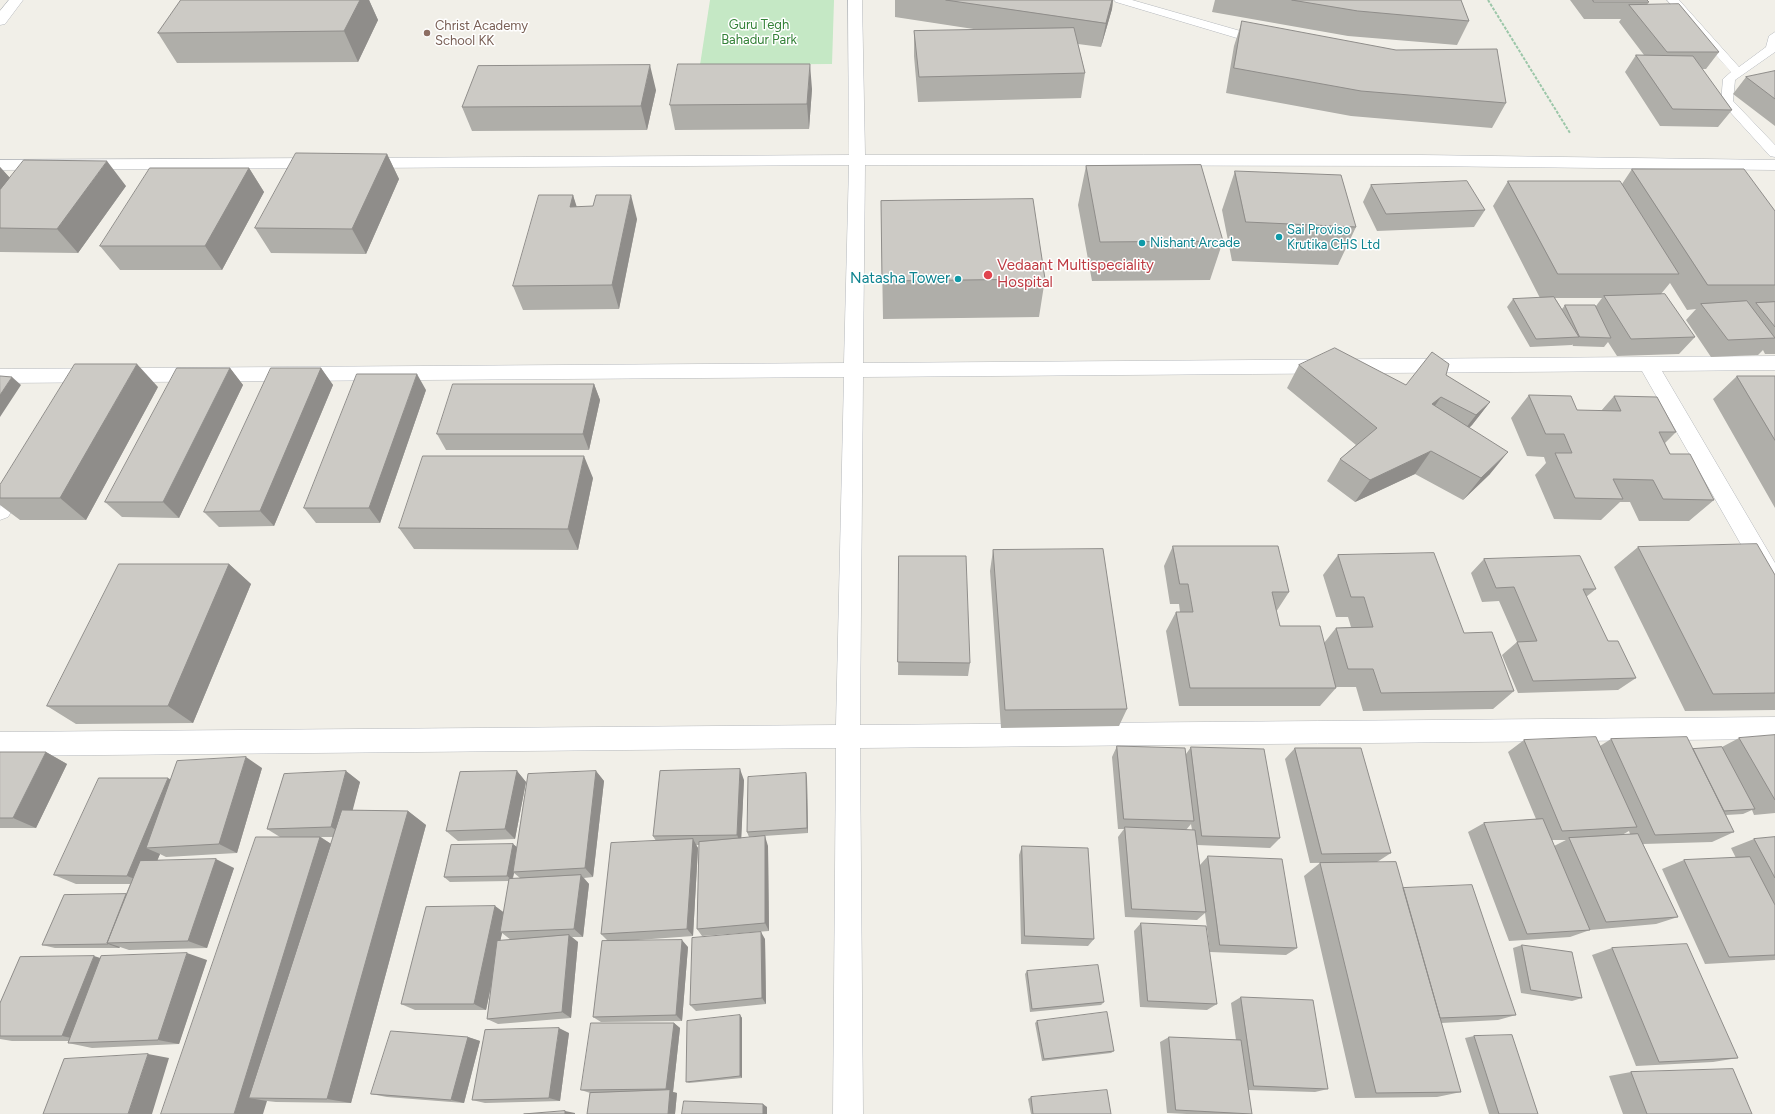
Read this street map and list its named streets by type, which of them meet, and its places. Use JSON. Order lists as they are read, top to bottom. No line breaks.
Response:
{"parks":["Guru Tegh Bahadur Park"],"places":["Christ Academy School KK","Sai Proviso Krutika CHS Ltd","Nishant Arcade","Vedaant Multispeciality Hospital","Natasha Tower"]}
